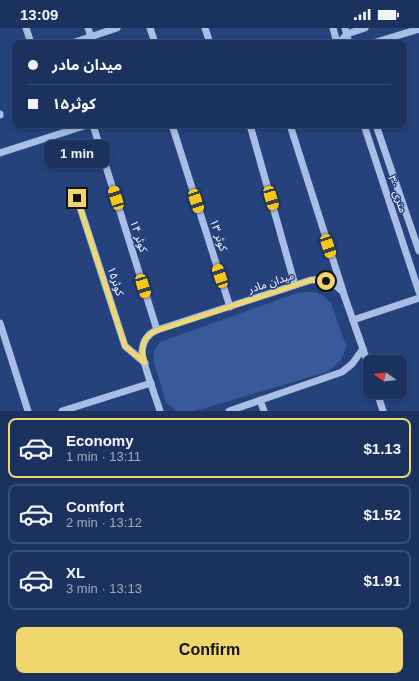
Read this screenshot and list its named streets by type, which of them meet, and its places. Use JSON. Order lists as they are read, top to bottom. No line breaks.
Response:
{"streets":{"street":["۳۰ متری","کوثر ۱۳","کوثر ۱۴","کوثر۱۵","میدان مادر"]},"crossings":[["کوثر ۱۳","میدان مادر"],["کوثر ۱۴","میدان مادر"],["کوثر۱۵","میدان مادر"]],"north":"left","page":{"status":"13:09","banner":["میدان مادر","کوثر۱۵"],"bubble":"1 min","list":[{"name":"Economy","note":"1 min · 13:11","value":"$1.13"},{"name":"Comfort","note":"2 min · 13:12","value":"$1.52"},{"name":"XL","note":"3 min · 13:13","value":"$1.91"}],"buttons":"Confirm"}}
